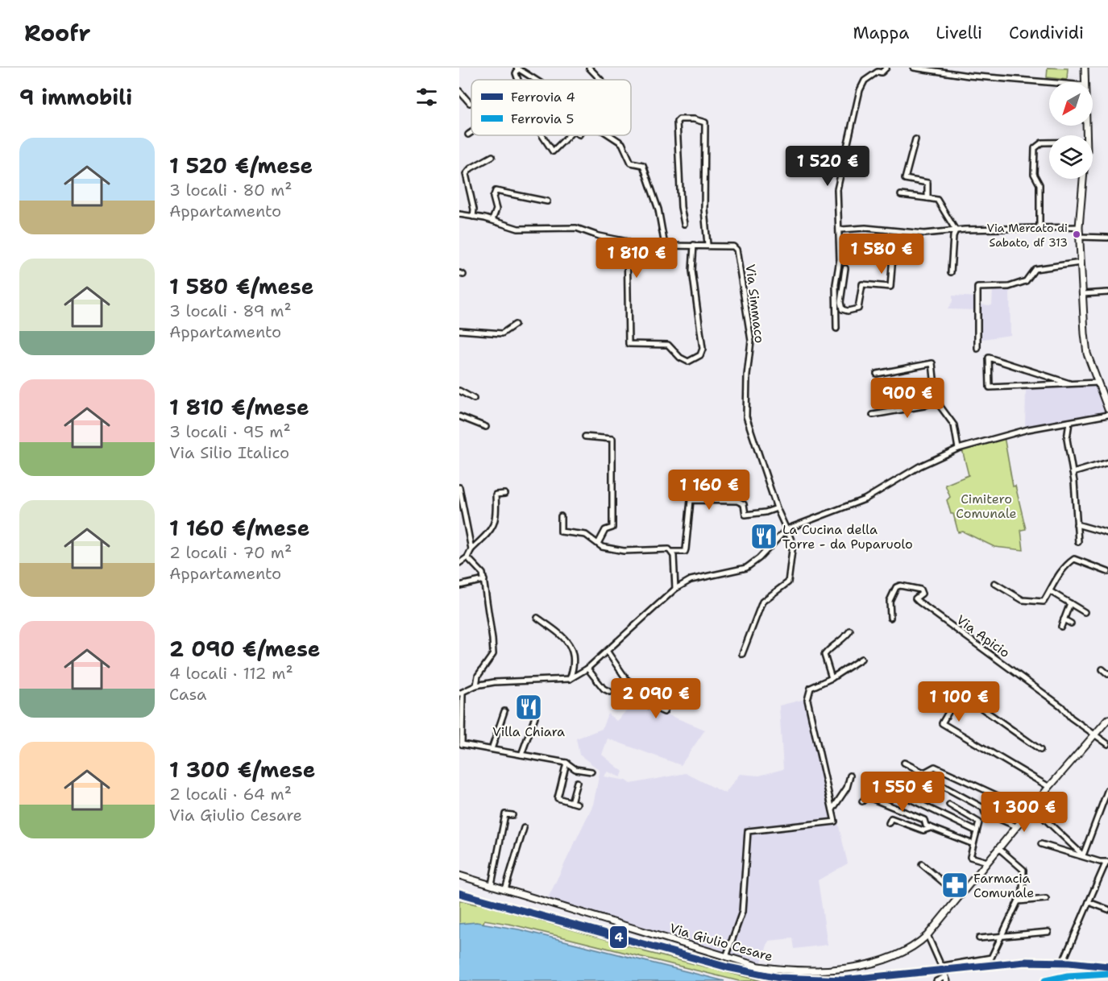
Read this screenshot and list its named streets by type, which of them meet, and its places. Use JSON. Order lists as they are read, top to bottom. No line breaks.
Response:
{"streets":{"street":["Via Simmaco","Via Apicio","Via Giulio Cesare"]},"crossings":[["Via Apicio","Via Giulio Cesare"]],"parks":["Cimitero Comunale"],"places":{"other":["Via Mercato di Sabato, df 313"],"restaurant":["La Cucina della Torre - da Puparuolo","Villa Chiara"],"pharmacy":["Farmacia Comunale"]},"lines":["rail line 4","rail line 5"],"legend":["Ferrovia 4","Ferrovia 5"],"north":"bottom left","page":{"header":"Roofr","nav":["Mappa","Livelli","Condividi"],"heading":"9 immobili","list":[{"name":"1 520 €/mese","note":"3 locali · 80 m² · Appartamento"},{"name":"1 580 €/mese","note":"3 locali · 89 m² · Appartamento"},{"name":"1 810 €/mese","note":"3 locali · 95 m² · Via Silio Italico"},{"name":"1 160 €/mese","note":"2 locali · 70 m² · Appartamento"},{"name":"2 090 €/mese","note":"4 locali · 112 m² · Casa"},{"name":"1 300 €/mese","note":"2 locali · 64 m² · Via Giulio Cesare"}],"price":["1 520 €","1 580 €","1 810 €","900 €","1 160 €","2 090 €","1 100 €","1 550 €","1 300 €"]}}
